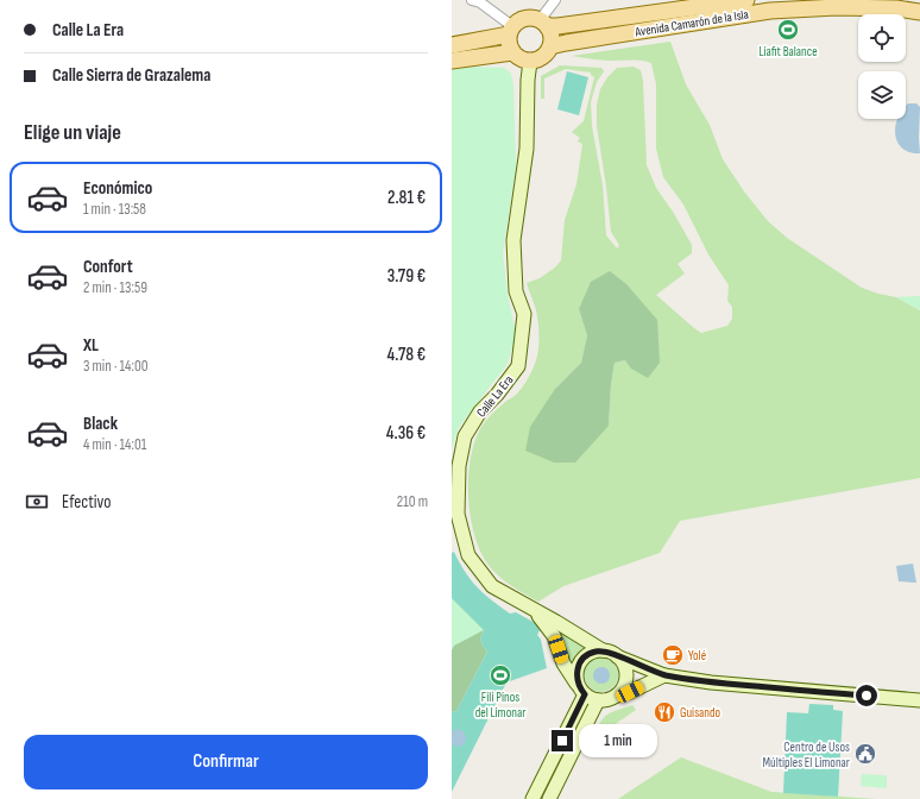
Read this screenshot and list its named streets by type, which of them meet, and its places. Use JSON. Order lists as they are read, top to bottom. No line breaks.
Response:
{"streets":{"main road":["Avenida Camarón de la Isla","Calle La Era"]},"crossings":[["Avenida Camarón de la Isla","Calle La Era"]],"places":{"sports":["Liafit Balance","Fili Pinos del Limonar"],"cafe":["Yolé"],"restaurant":["Guisando"],"public building":["Centro de Usos Múltiples El Limonar"]},"page":{"banner":["Calle La Era","Calle Sierra de Grazalema"],"heading":"Elige un viaje","list":[{"name":"Económico","note":"1 min · 13:58","value":"2.81 €"},{"name":"Confort","note":"2 min · 13:59","value":"3.79 €"},{"name":"XL","note":"3 min · 14:00","value":"4.78 €"},{"name":"Black","note":"4 min · 14:01","value":"4.36 €"}],"pay":["Efectivo","210 m"],"bubble":"1 min","buttons":"Confirmar"}}
